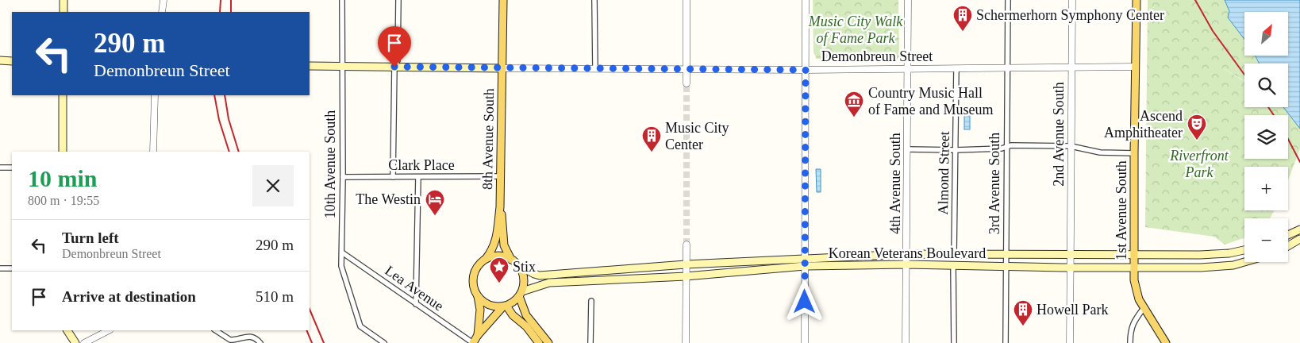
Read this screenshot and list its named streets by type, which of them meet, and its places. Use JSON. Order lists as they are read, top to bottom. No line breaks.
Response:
{"streets":{"main road":["Demonbreun Street","8th Avenue South","1st Avenue South","Korean Veterans Boulevard"],"street":["2nd Avenue South","10th Avenue South","Clark Place","Almond Street","4th Avenue South","3rd Avenue South","Lea Avenue"]},"crossings":[["Demonbreun Street","2nd Avenue South"],["Demonbreun Street","8th Avenue South"],["Demonbreun Street","10th Avenue South"],["Demonbreun Street","Almond Street"],["Demonbreun Street","4th Avenue South"],["Demonbreun Street","3rd Avenue South"],["Demonbreun Street","1st Avenue South"],["2nd Avenue South","Korean Veterans Boulevard"],["8th Avenue South","Clark Place"],["8th Avenue South","Korean Veterans Boulevard"],["10th Avenue South","Clark Place"],["10th Avenue South","Lea Avenue"],["Almond Street","Korean Veterans Boulevard"],["4th Avenue South","Korean Veterans Boulevard"],["3rd Avenue South","Korean Veterans Boulevard"],["1st Avenue South","Korean Veterans Boulevard"]],"parks":["Music City Walk of Fame Park","Riverfront Park"],"places":{"building":["Schermerhorn Symphony Center","Music City Center","Howell Park"],"museum":["Country Music Hall of Fame and Museum"],"theatre":["Ascend Amphitheater"],"hotel":["The Westin"],"place":["Stix"]},"north":"top right","page":{"map_buttons":["+","−"],"turn":["290 m","Demonbreun Street"],"heading":["10 min","800 m · 19:55"],"list":[{"name":"Turn left","note":"Demonbreun Street","value":"290 m"},{"name":"Arrive at destination","value":"510 m"}]}}
